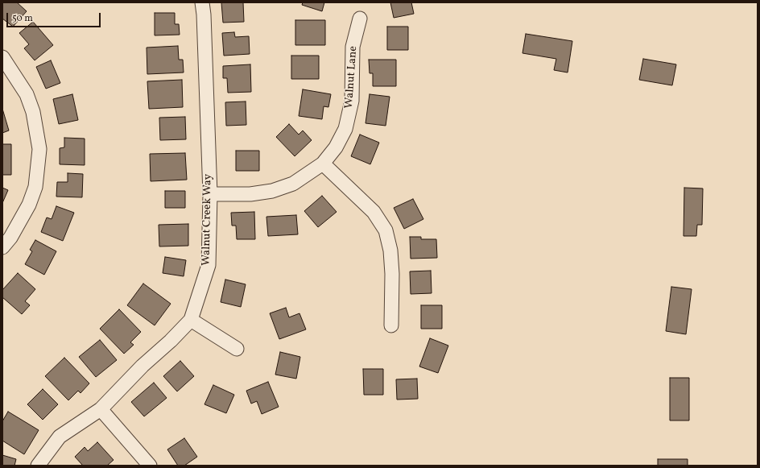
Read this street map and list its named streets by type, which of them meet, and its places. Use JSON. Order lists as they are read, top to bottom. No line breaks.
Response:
{"streets":{"street":["Walnut Lane","Walnut Creek Way"]},"crossings":[["Walnut Lane","Walnut Creek Way"]],"scale_bar":"50 m"}
